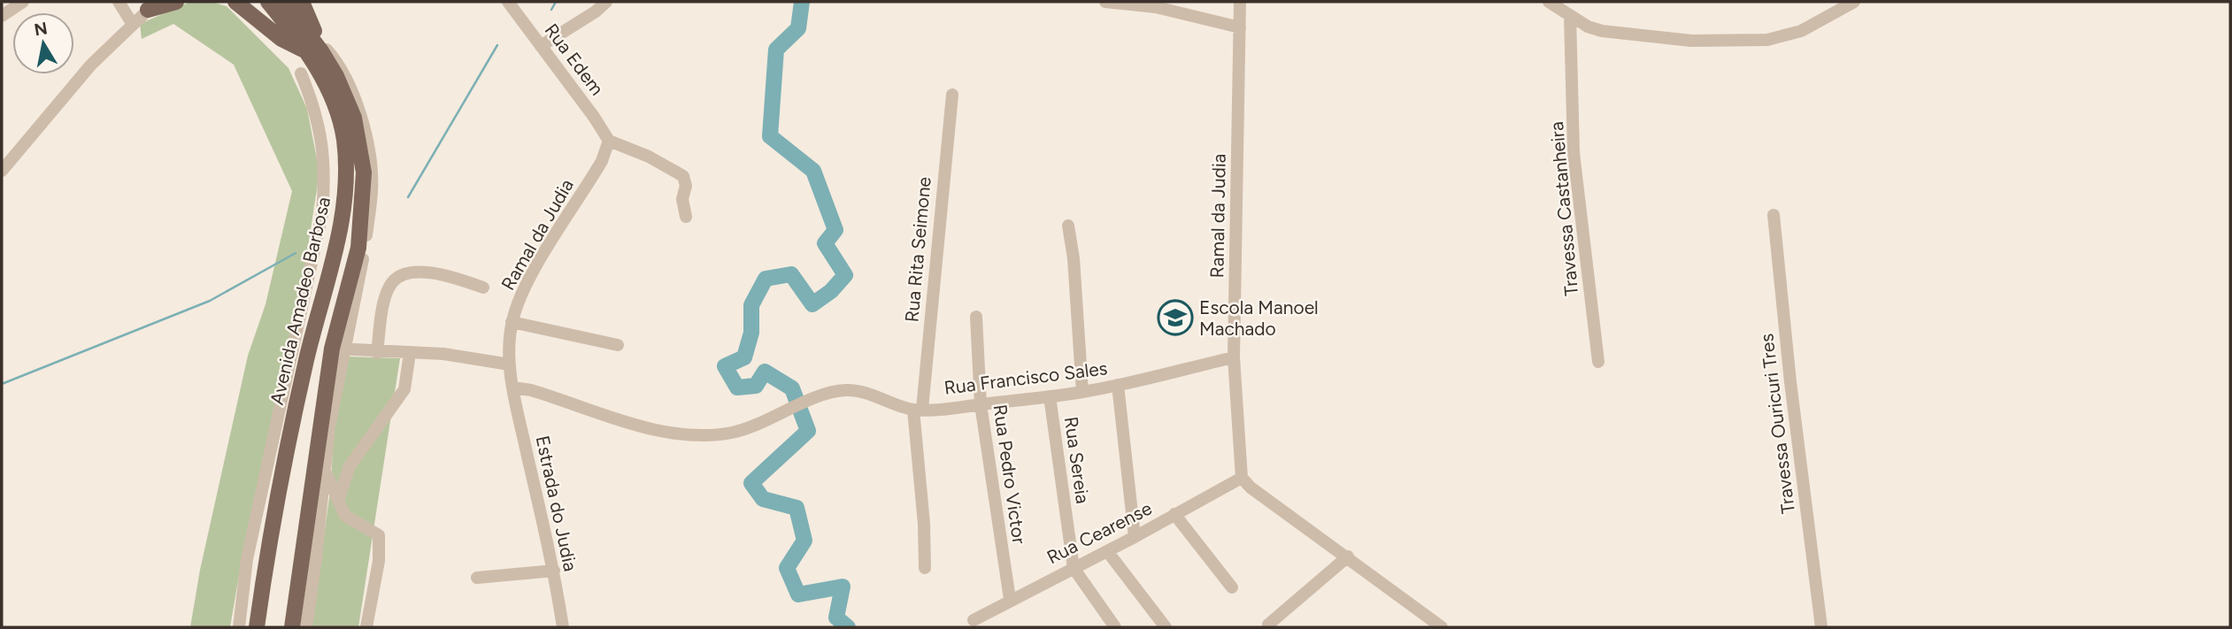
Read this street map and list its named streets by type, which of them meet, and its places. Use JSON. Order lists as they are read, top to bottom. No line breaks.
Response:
{"streets":{"main road":["Avenida Amadeo Barbosa"],"street":["Rua Edem","Travessa Castanheira","Ramal da Judia","Rua Rita Seimone","Rua Francisco Sales","Travessa Ouricuri Tres","Rua Sereia","Rua Pedro Victor","Estrada do Judia","Rua Cearense"]},"crossings":[["Rua Edem","Ramal da Judia"],["Ramal da Judia","Rua Francisco Sales"],["Ramal da Judia","Estrada do Judia"],["Ramal da Judia","Rua Cearense"],["Rua Rita Seimone","Rua Francisco Sales"],["Rua Francisco Sales","Rua Sereia"],["Rua Francisco Sales","Rua Pedro Victor"],["Rua Francisco Sales","Estrada do Judia"],["Rua Sereia","Rua Cearense"],["Rua Pedro Victor","Rua Cearense"]],"places":{"school or university":["Escola Manoel Machado"]},"north":"top"}
